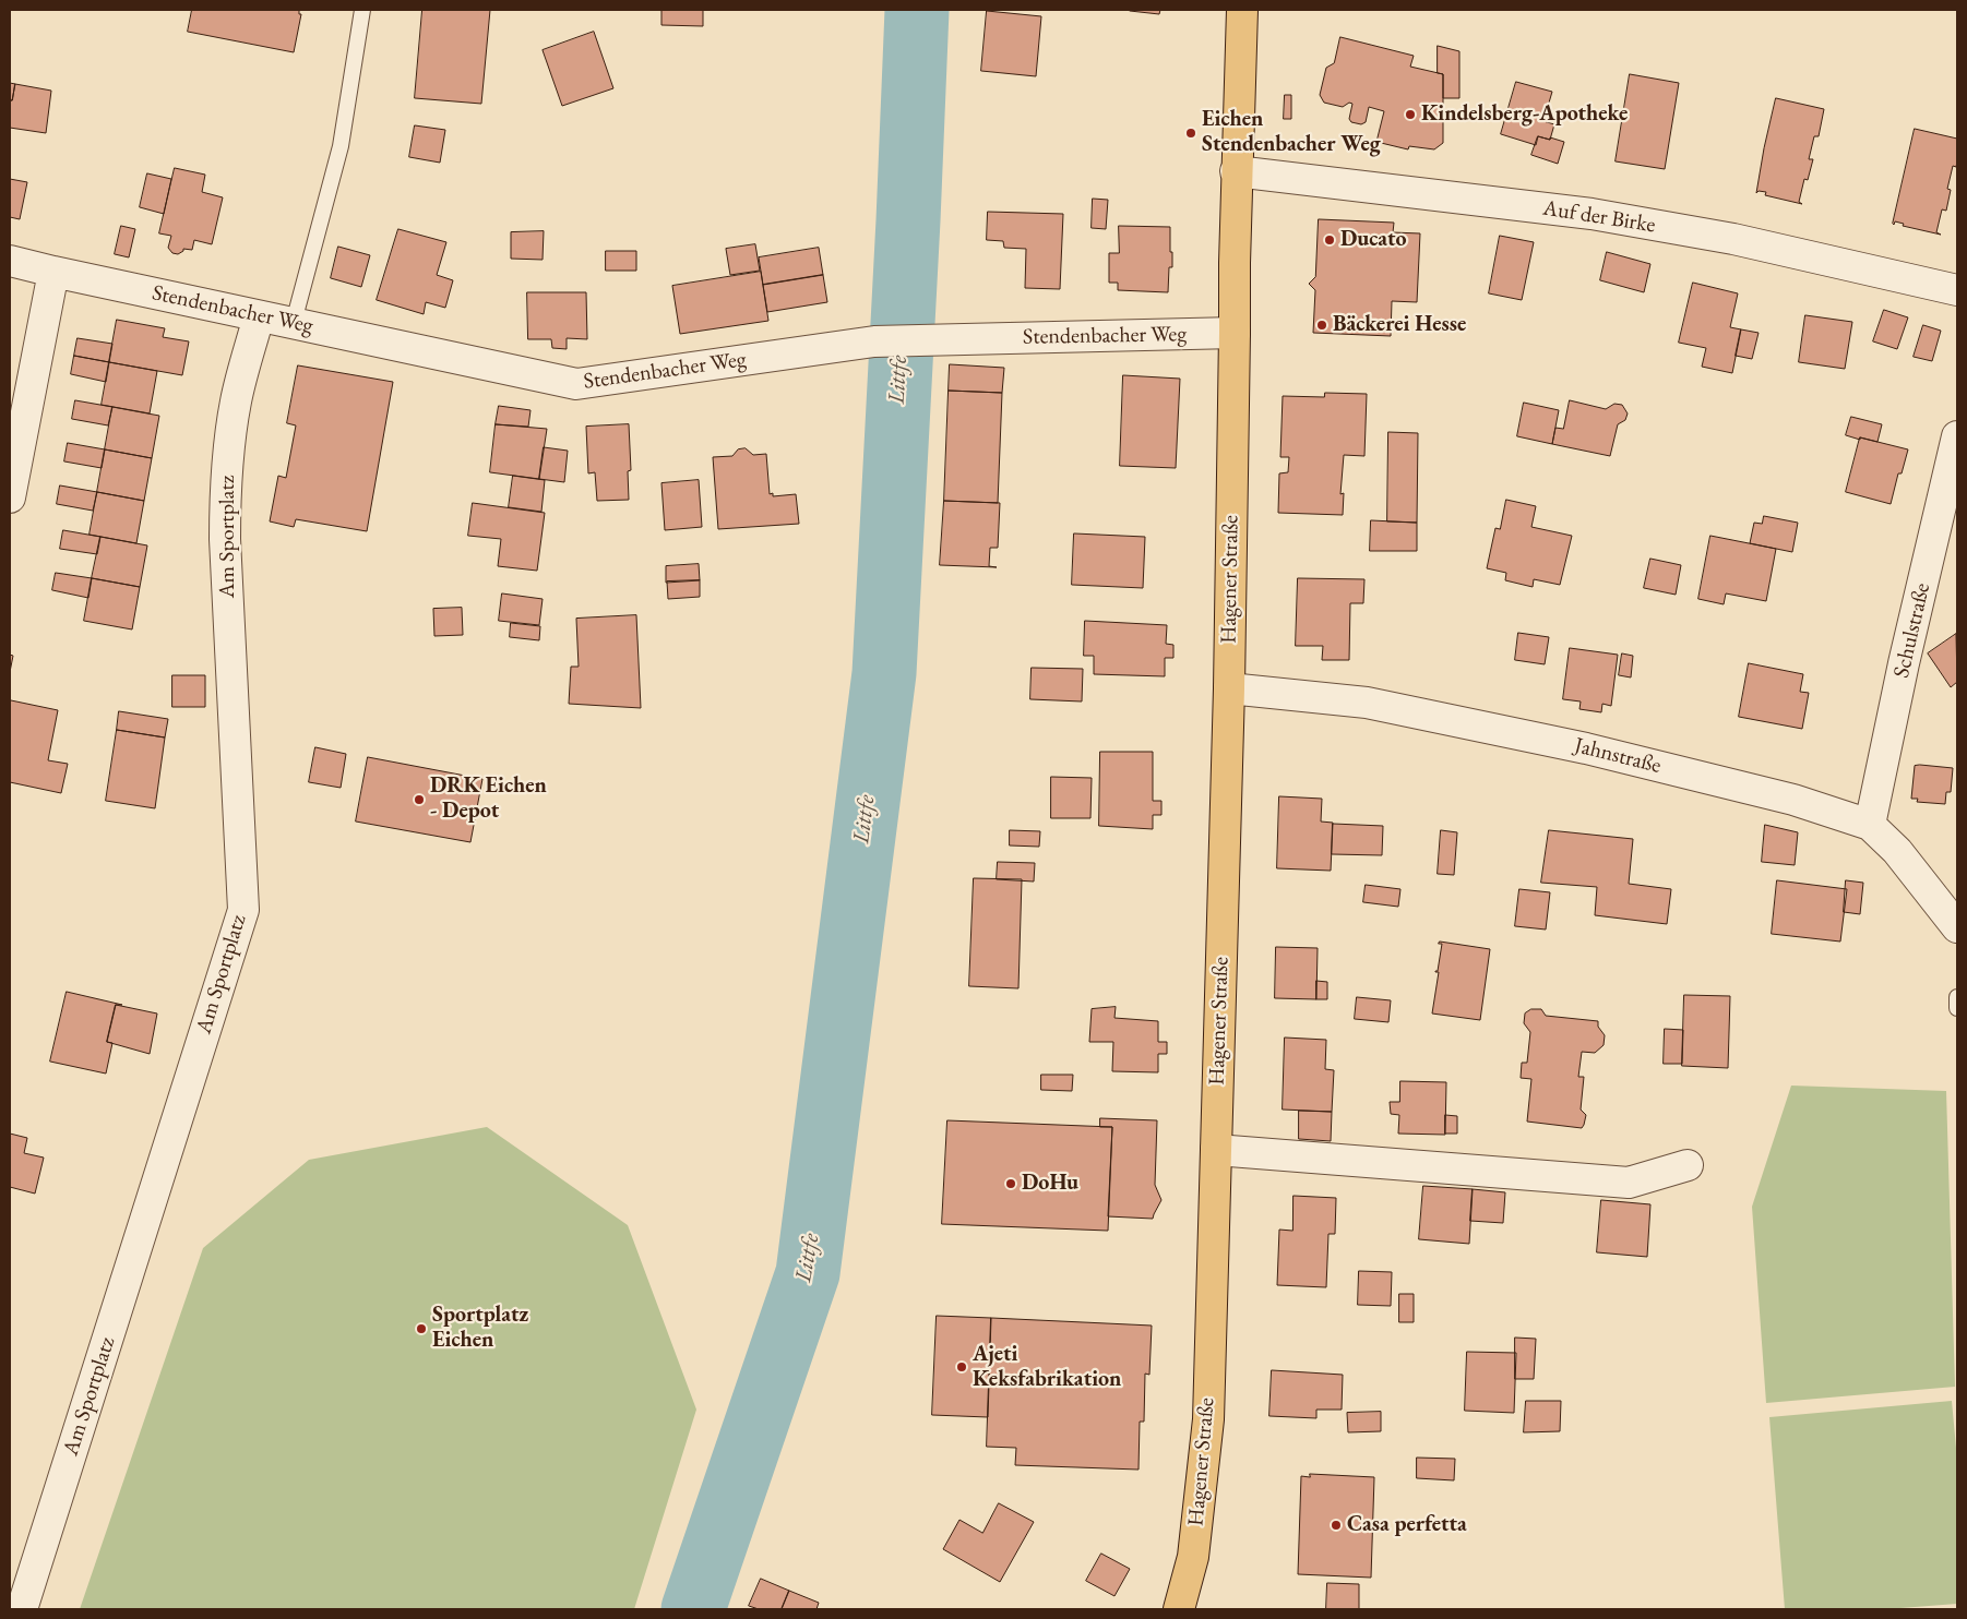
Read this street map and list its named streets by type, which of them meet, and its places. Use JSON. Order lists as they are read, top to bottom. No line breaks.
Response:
{"streets":{"main road":["Hagener Straße"],"street":["Auf der Birke","Stendenbacher Weg","Am Sportplatz","Schulstraße","Jahnstraße"]},"crossings":[["Auf der Birke","Hagener Straße"],["Stendenbacher Weg","Am Sportplatz"],["Stendenbacher Weg","Hagener Straße"],["Hagener Straße","Jahnstraße"],["Schulstraße","Jahnstraße"]],"water":["Littfe"],"places":["Kindelsberg-Apotheke","Eichen Stendenbacher Weg","Ducato","Bäckerei Hesse","DRK Eichen - Depot","DoHu","Sportplatz Eichen","Ajeti Keksfabrikation","Casa perfetta"]}
